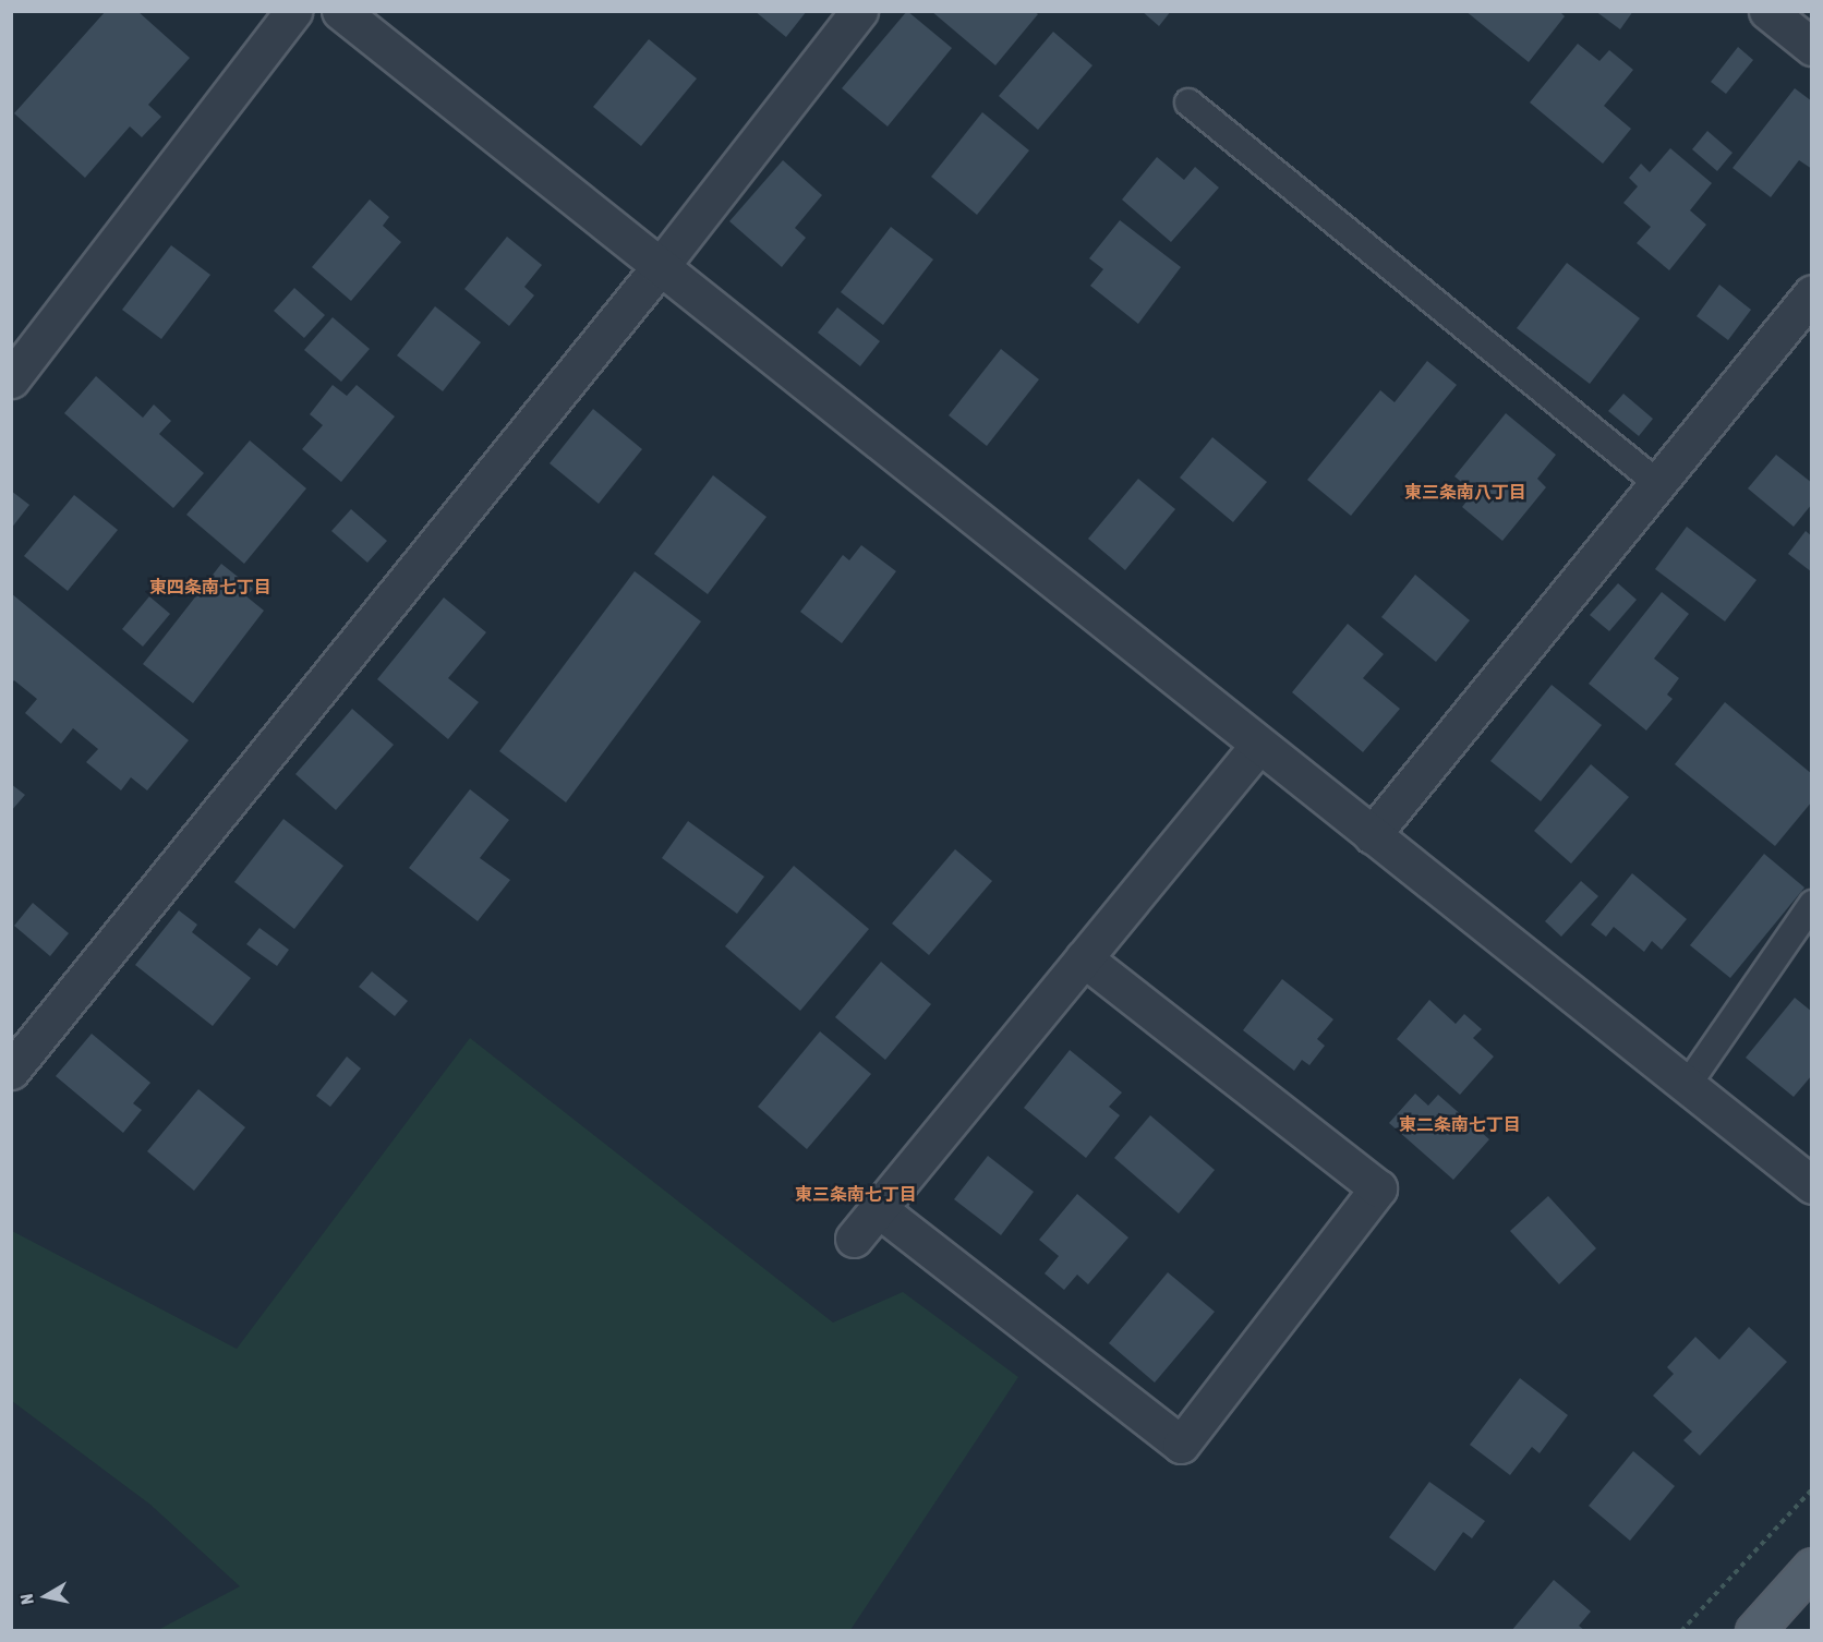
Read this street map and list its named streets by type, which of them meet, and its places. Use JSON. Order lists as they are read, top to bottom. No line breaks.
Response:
{"districts":["東三条南八丁目","東四条南七丁目","東二条南七丁目","東三条南七丁目"],"north":"left"}
